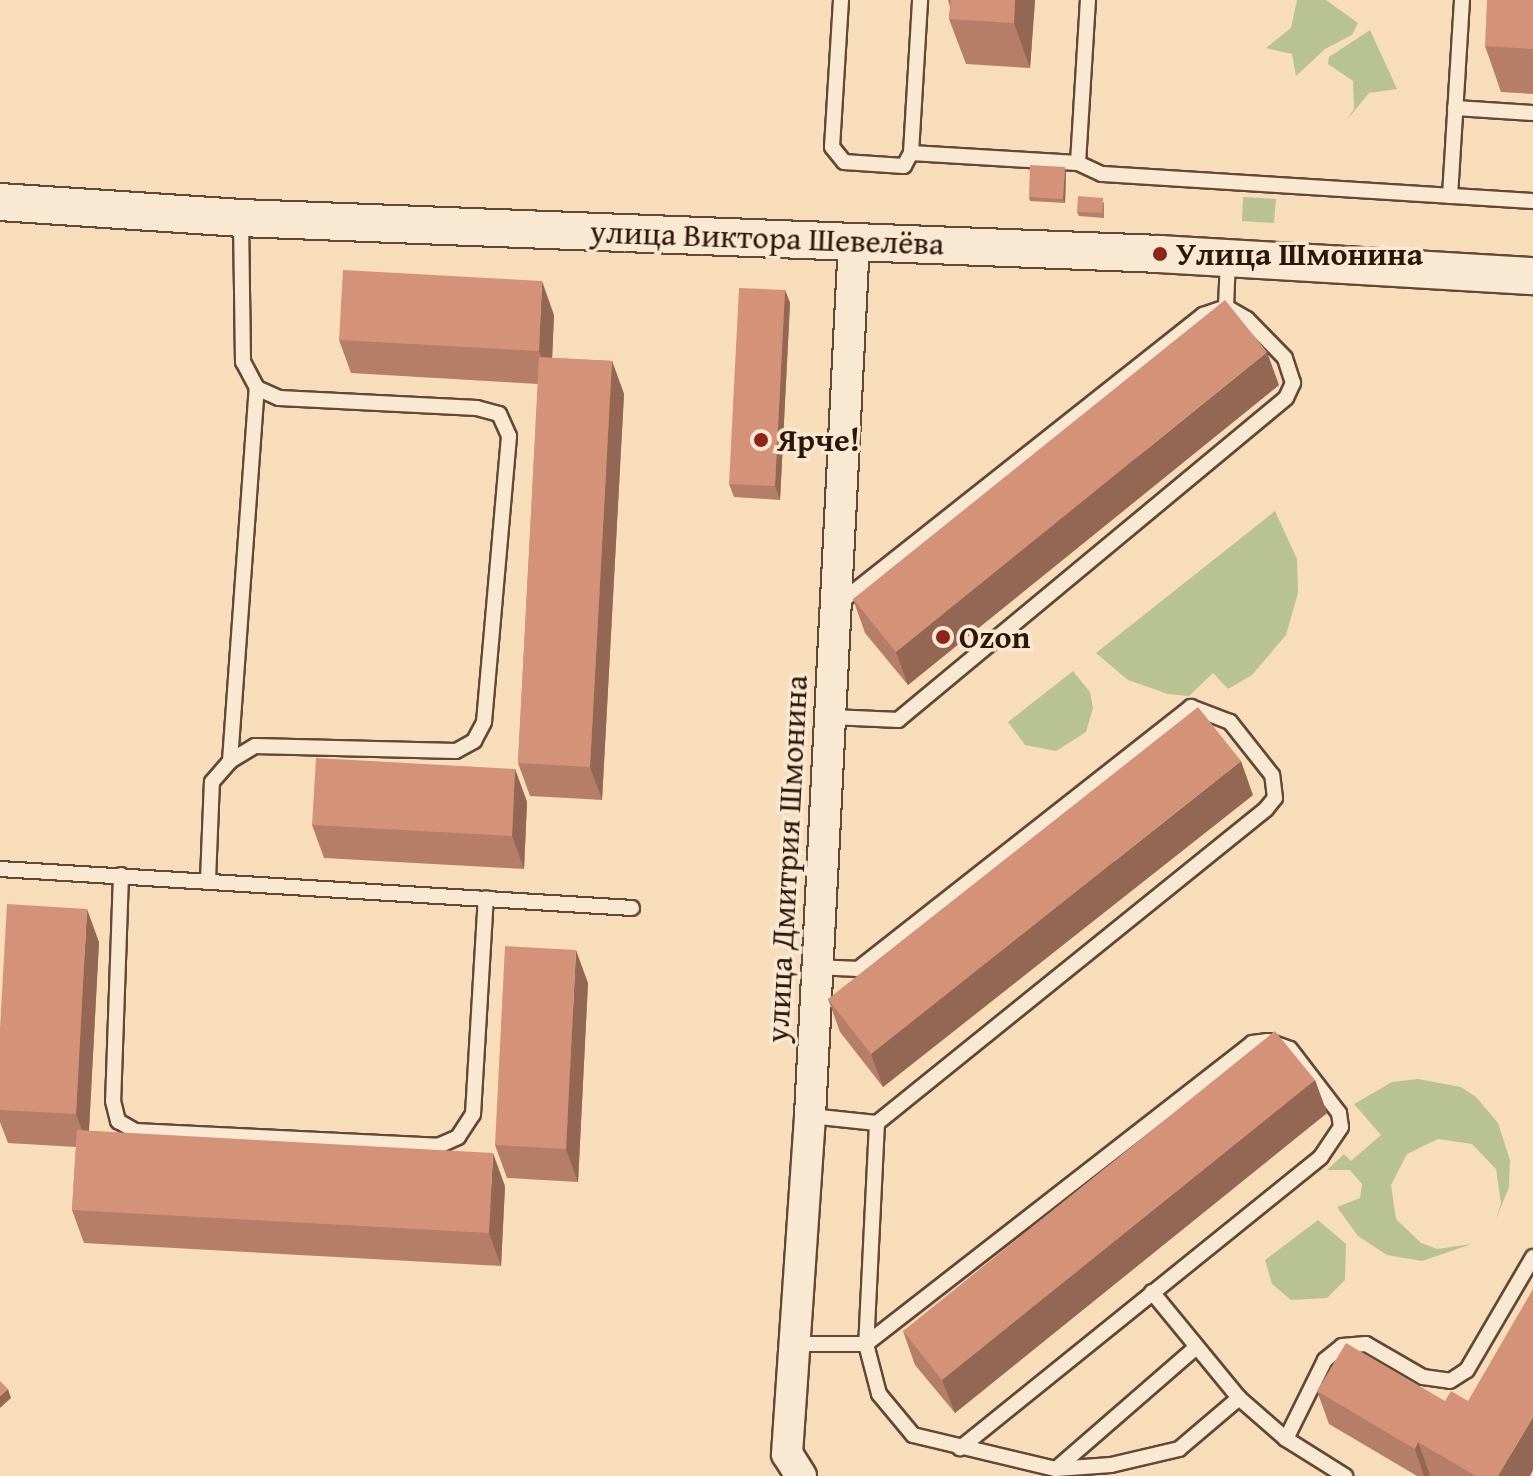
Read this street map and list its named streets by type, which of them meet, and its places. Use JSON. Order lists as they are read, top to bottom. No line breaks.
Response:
{"streets":{"street":["улица Виктора Шевелёва","улица Дмитрия Шмонина"]},"crossings":[["улица Виктора Шевелёва","улица Дмитрия Шмонина"]],"places":["Улица Шмонина","Ярче!","Ozon"]}
